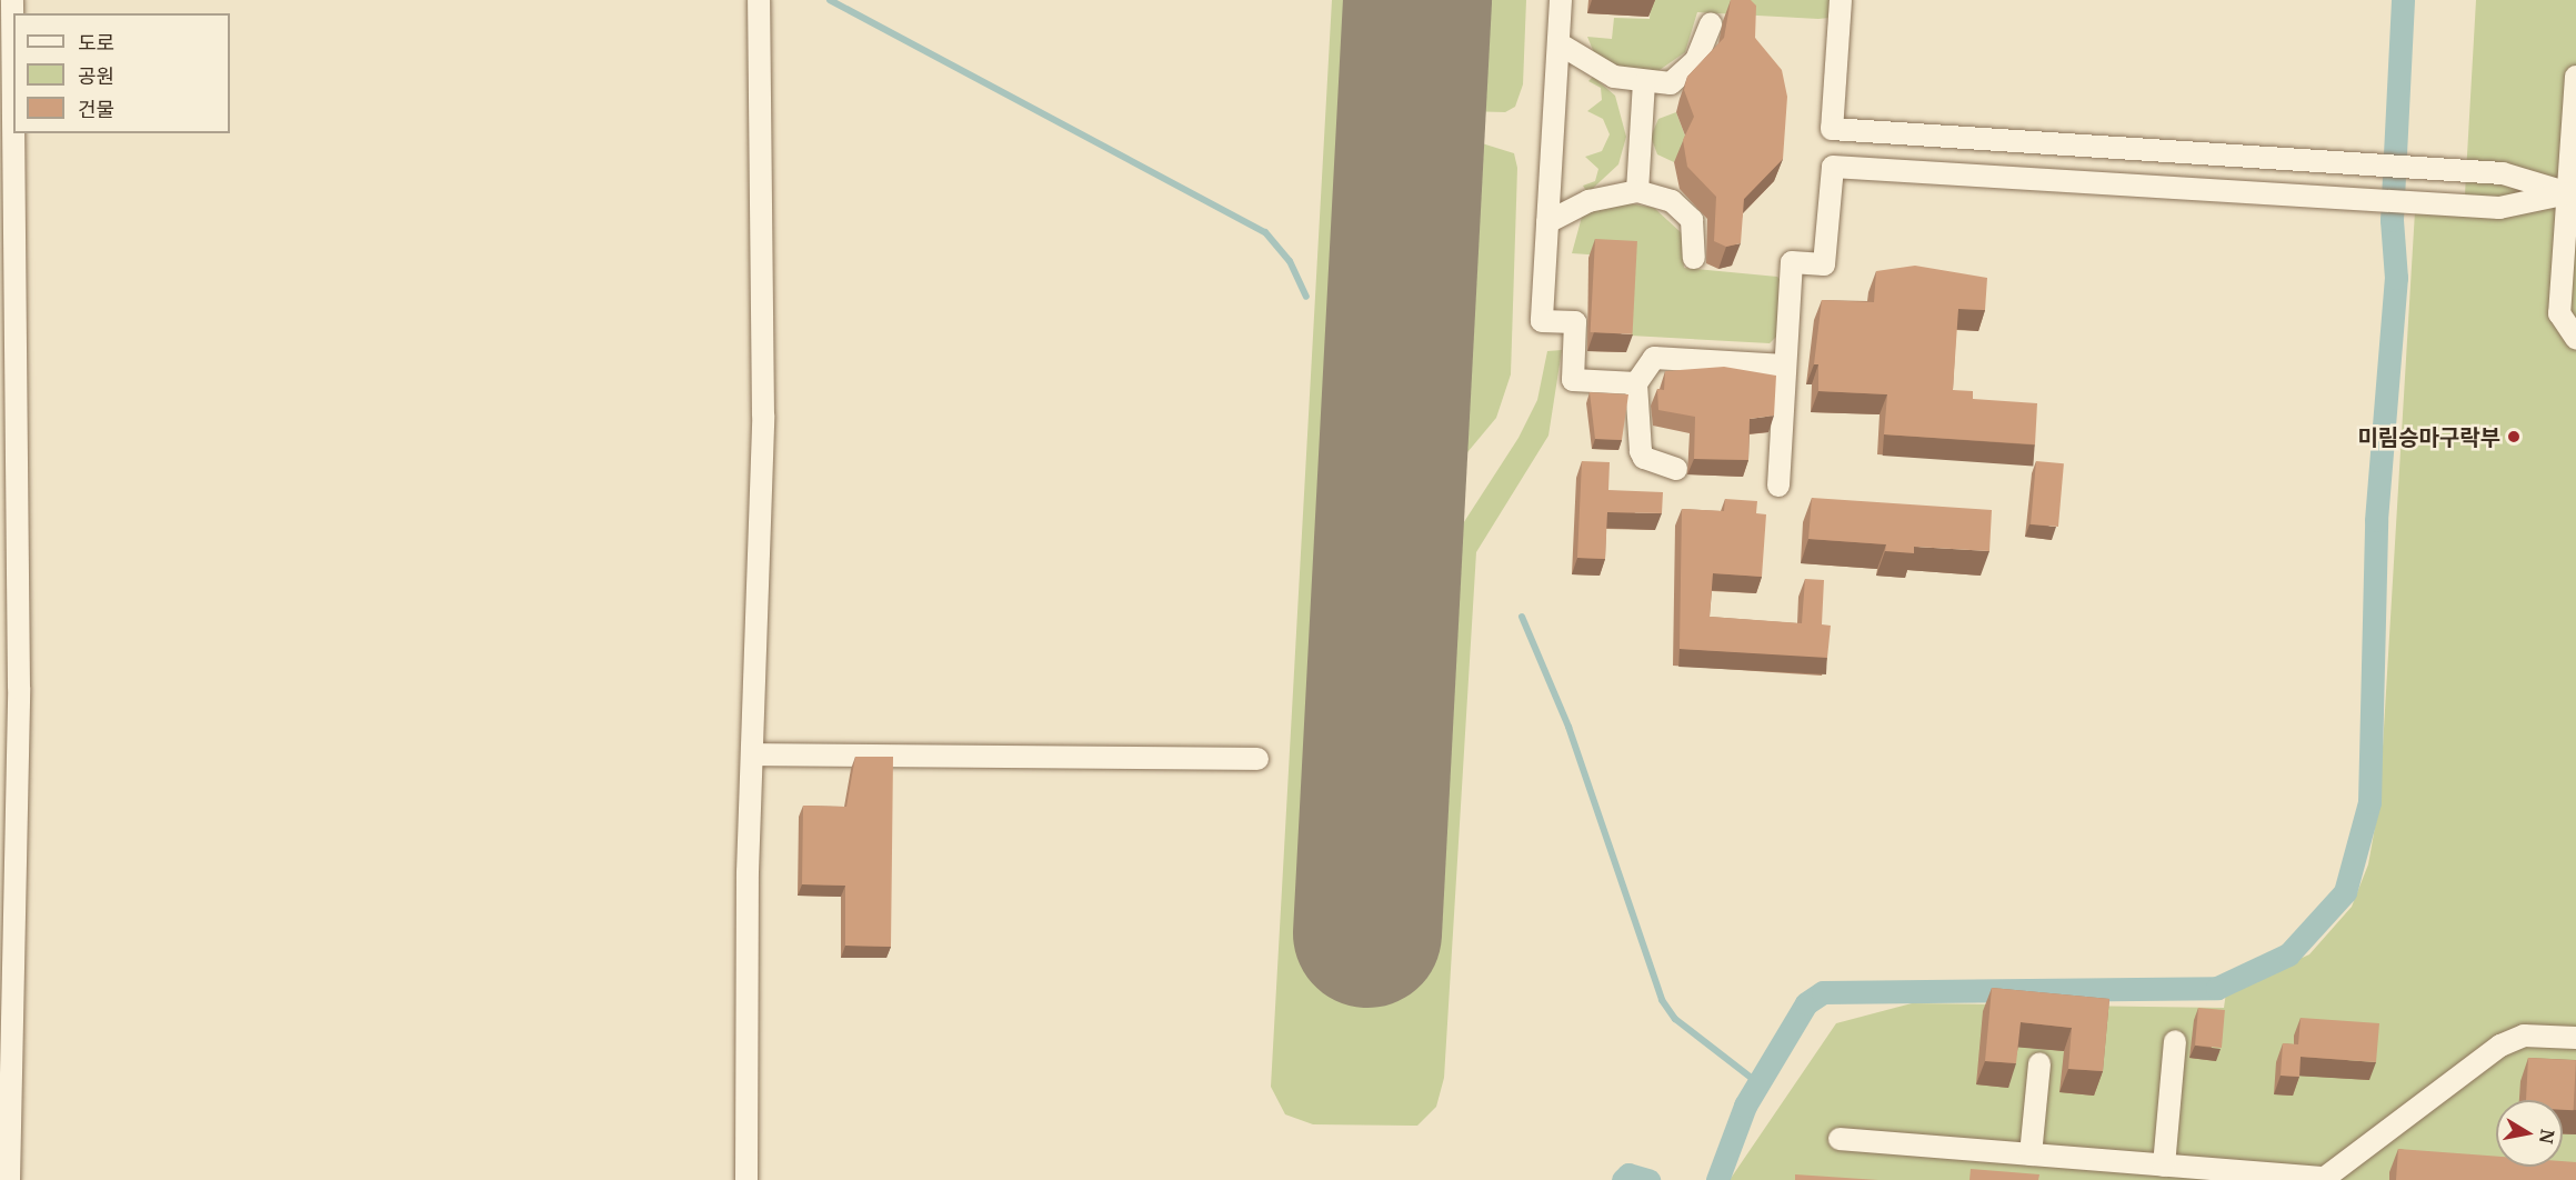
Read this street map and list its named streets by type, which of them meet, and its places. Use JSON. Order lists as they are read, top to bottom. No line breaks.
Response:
{"places":["미림승마구락부"],"legend":["도로","공원","건물"],"north":"right"}
